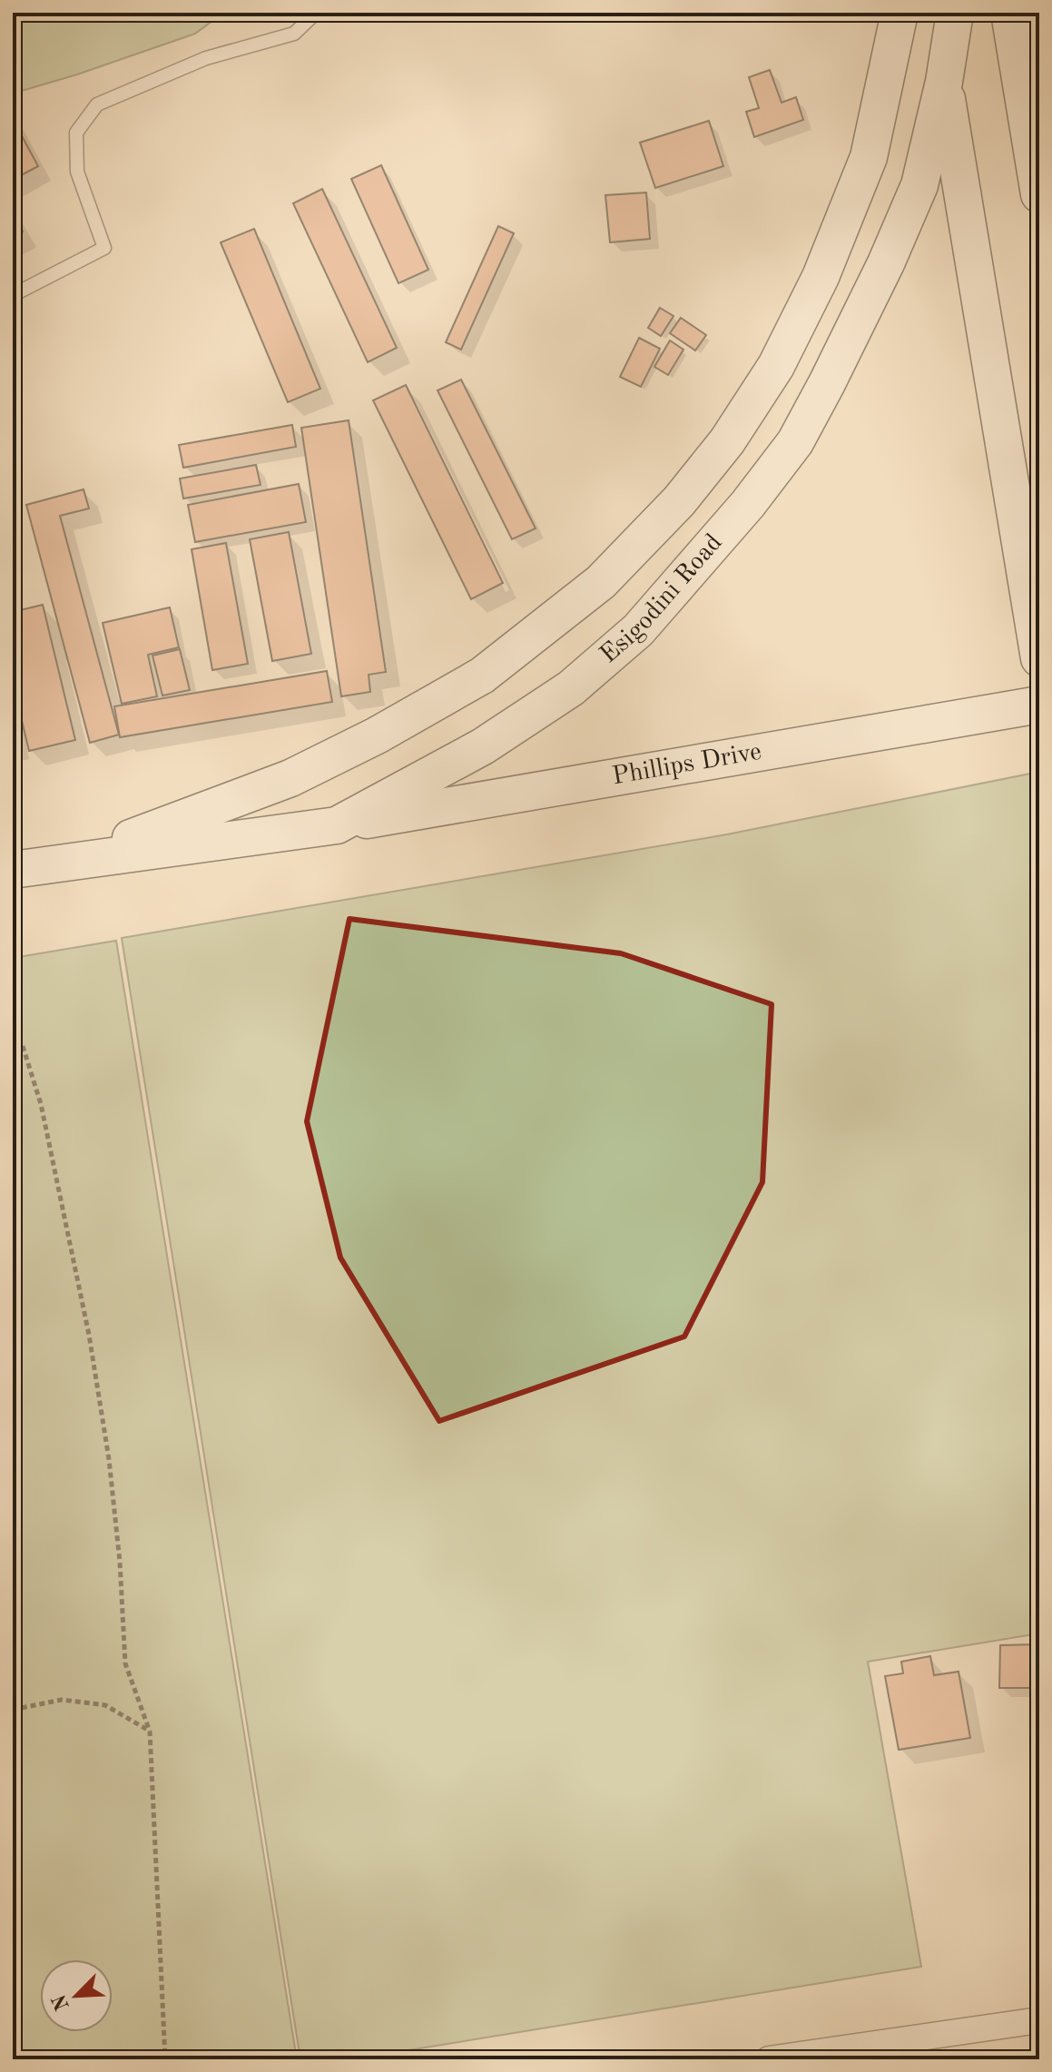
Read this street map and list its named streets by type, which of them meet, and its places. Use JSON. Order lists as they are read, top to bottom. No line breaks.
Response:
{"streets":{"main road":["Esigodini Road","Phillips Drive"]},"crossings":[["Esigodini Road","Phillips Drive"]],"north":"bottom left"}
